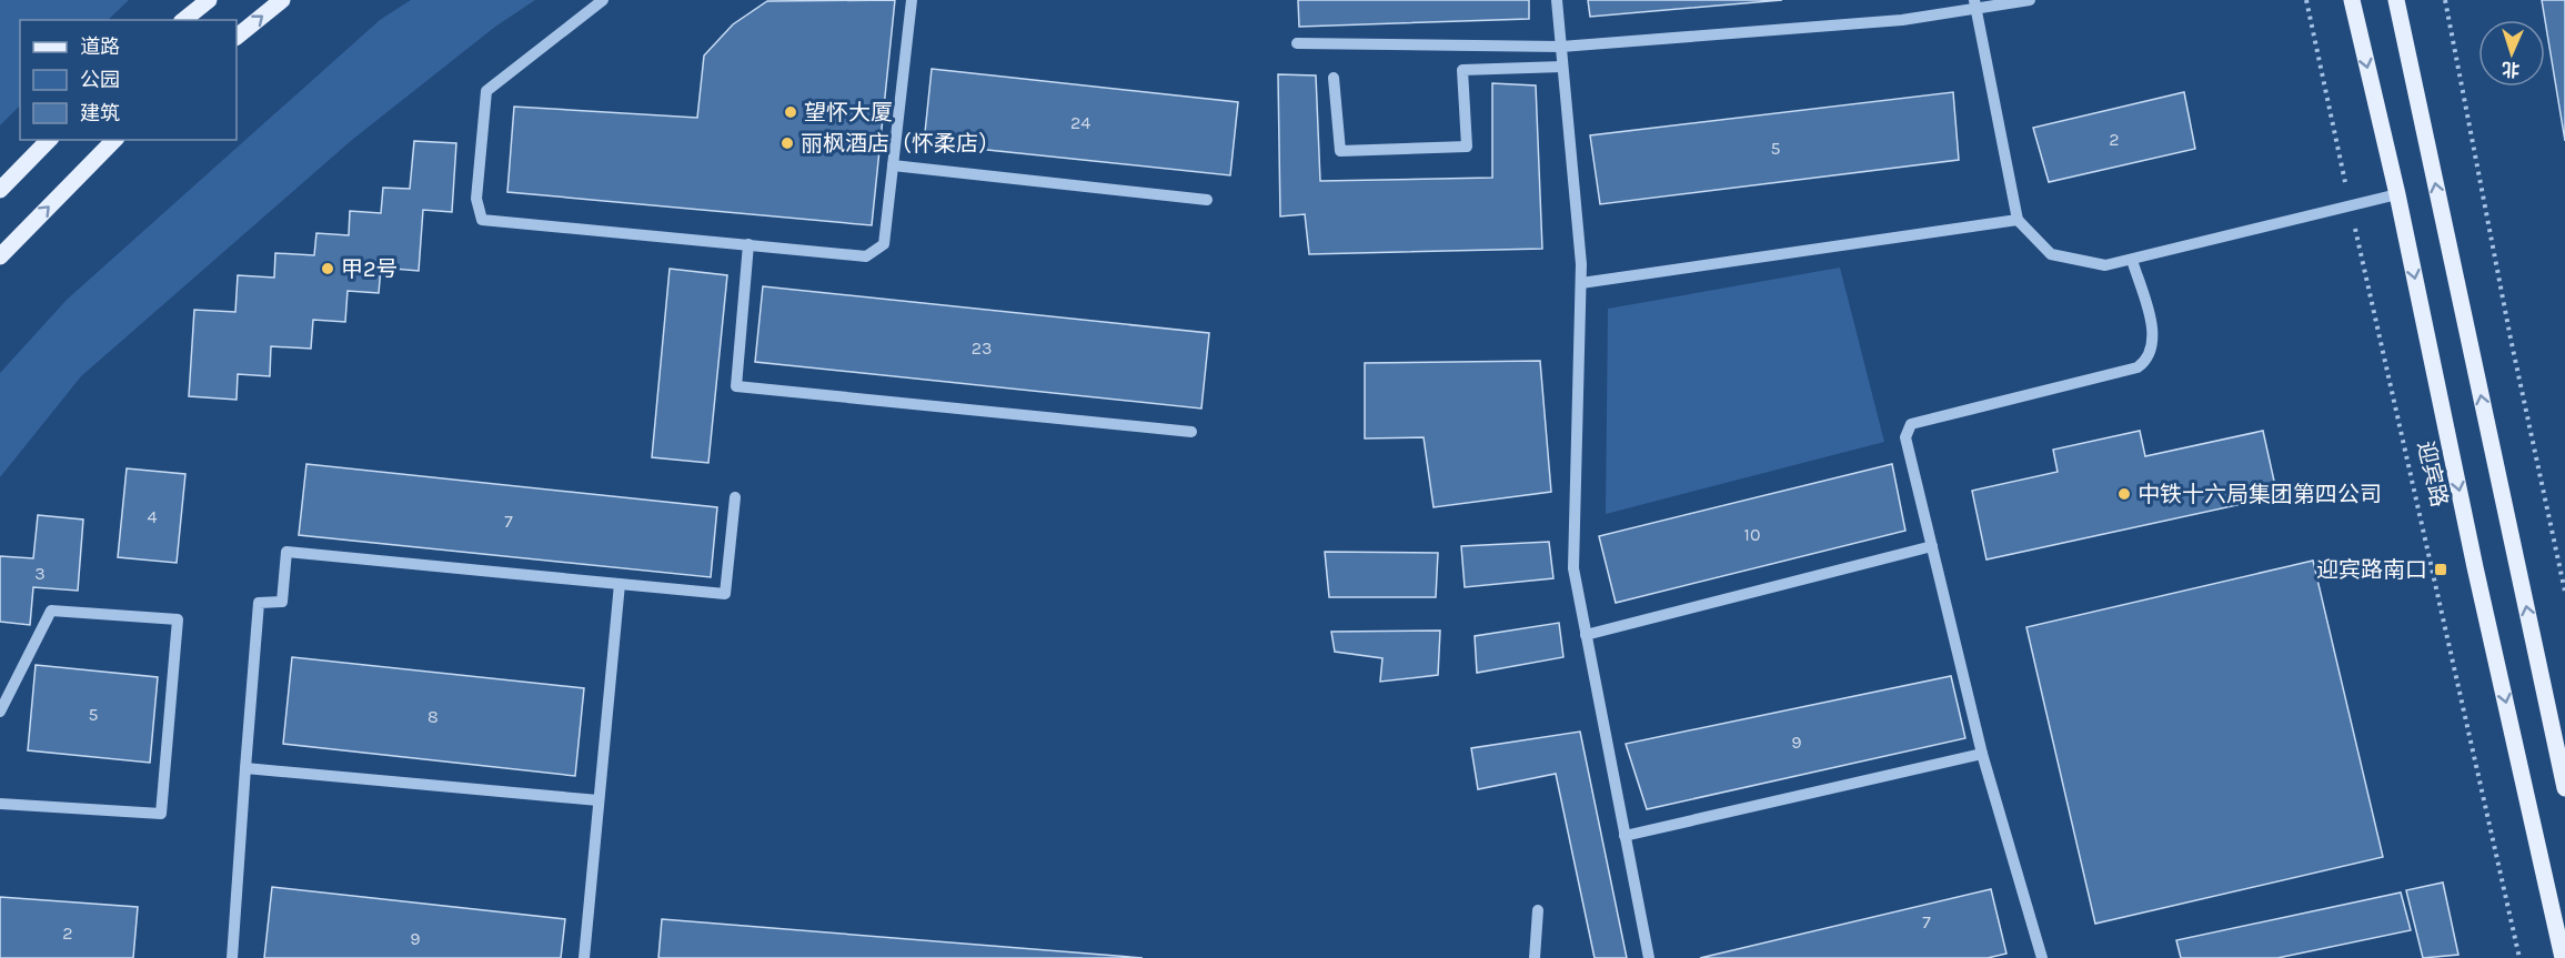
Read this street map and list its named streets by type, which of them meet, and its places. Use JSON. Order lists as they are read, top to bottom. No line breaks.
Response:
{"streets":{"main road":["迎宾路"]},"places":{"other":["望怀大厦","丽枫酒店（怀柔店）","甲2号","中铁十六局集团第四公司"],"transit":["迎宾路南口"]},"house_numbers":["24","2","5","23","4","7","10","3","5","8","9","7","2","9"],"legend":["道路","公园","建筑"],"north":"bottom"}
